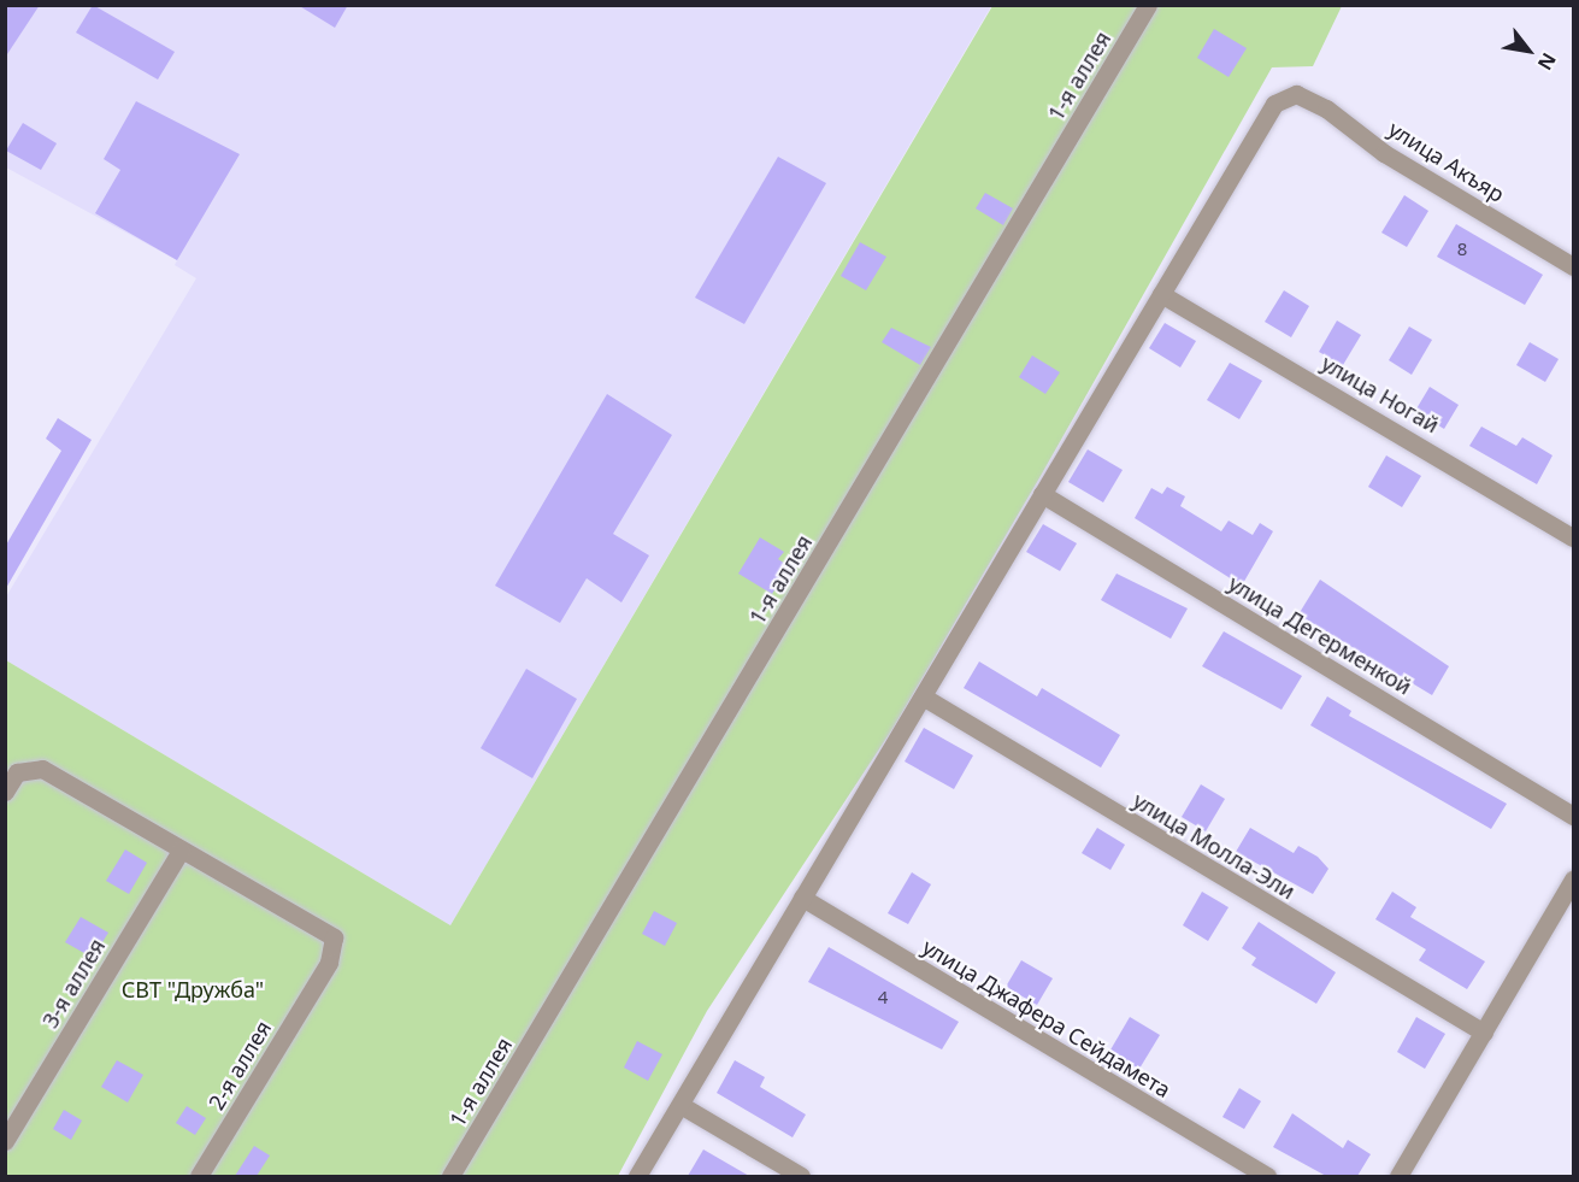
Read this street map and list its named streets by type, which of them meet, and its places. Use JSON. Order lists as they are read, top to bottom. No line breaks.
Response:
{"streets":{"street":["1-я аллея","улица Акъяр","улица Ногай","улица Дегерменкой","улица Молла-Эли","3-я аллея","улица Джафера Сейдамета","2-я аллея"]},"crossings":[["улица Акъяр","улица Ногай"],["3-я аллея","2-я аллея"]],"parks":["СВТ \"Дружба\""],"house_numbers":["8","4"],"north":"bottom right"}
